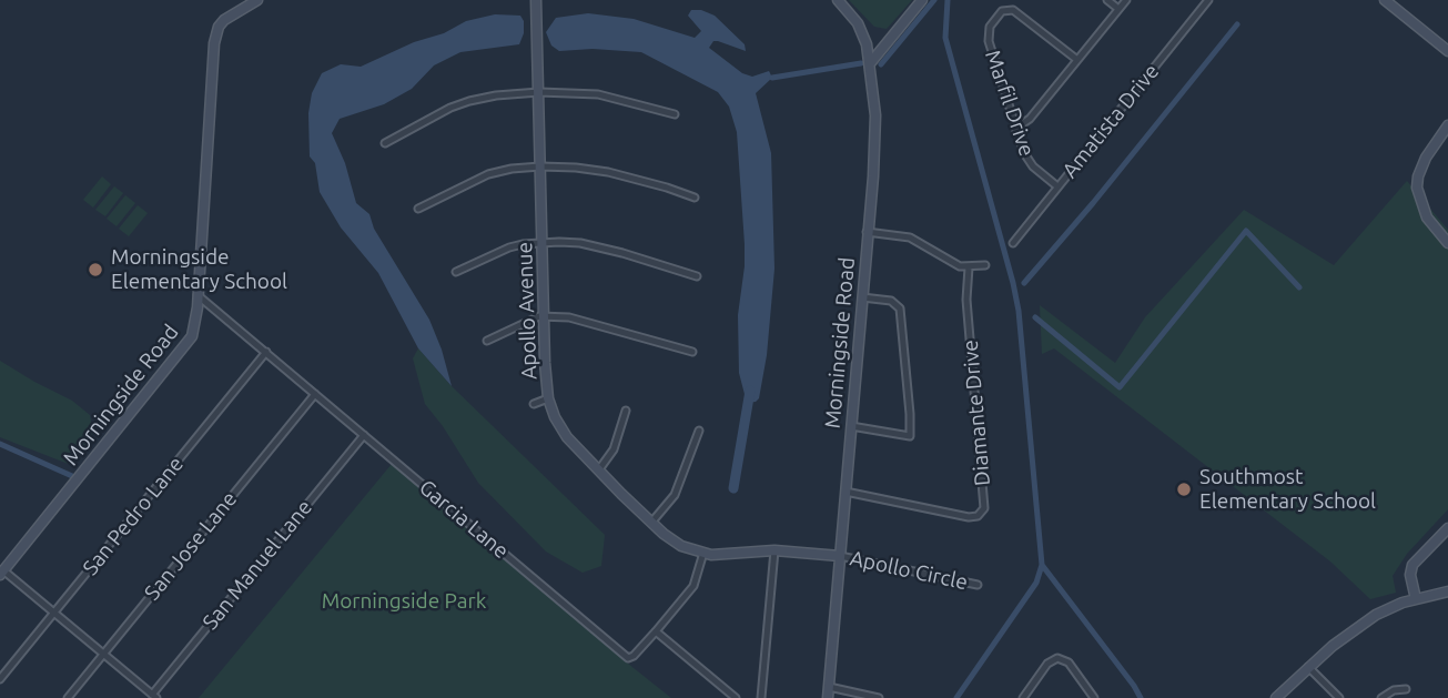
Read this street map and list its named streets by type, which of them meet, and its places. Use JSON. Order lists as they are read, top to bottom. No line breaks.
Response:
{"streets":{"street":["Marfil Drive","Amatista Drive","Apollo Avenue","Morningside Road","Diamante Drive","San Pedro Lane","Garcia Lane","San Jose Lane","San Manuel Lane","Apollo Circle"]},"crossings":[["Marfil Drive","Amatista Drive"],["Apollo Avenue","Morningside Road"],["Apollo Avenue","Garcia Lane"],["Apollo Avenue","Apollo Circle"],["Morningside Road","Diamante Drive"],["Morningside Road","Garcia Lane"],["Morningside Road","Apollo Circle"],["San Pedro Lane","Garcia Lane"],["Garcia Lane","San Jose Lane"],["Garcia Lane","San Manuel Lane"]],"parks":["Morningside Park"],"places":["Morningside Elementary School","Southmost Elementary School"]}
